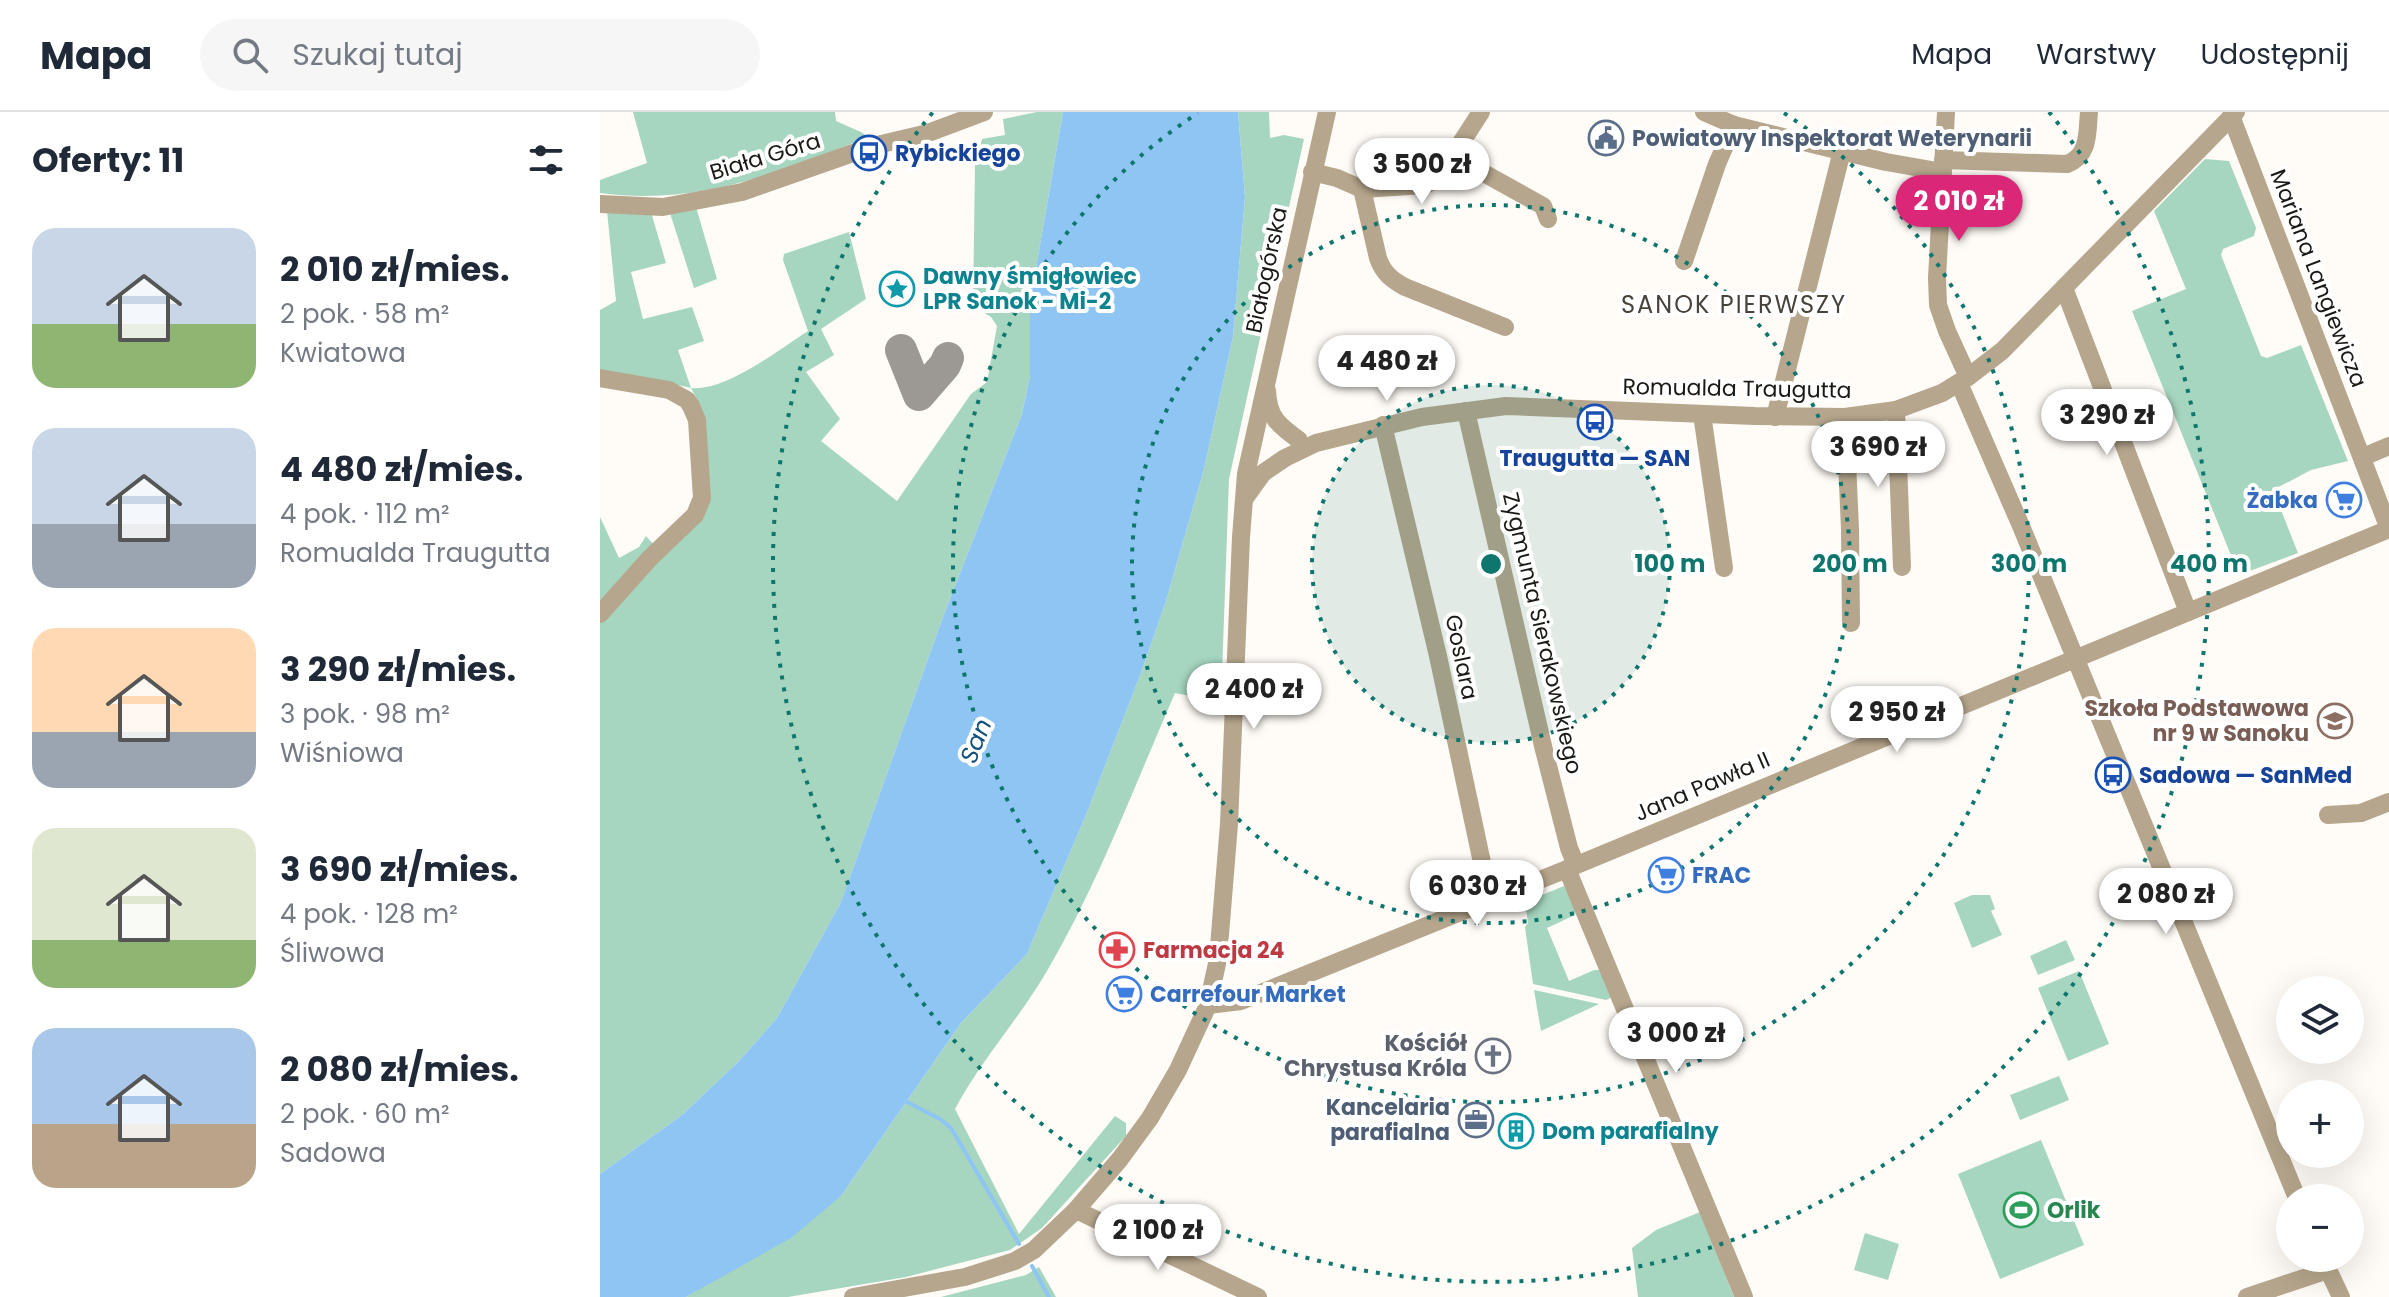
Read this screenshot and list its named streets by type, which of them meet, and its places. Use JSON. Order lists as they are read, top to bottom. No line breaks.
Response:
{"streets":{"street":["Biała Góra","Białogórska","Mariana Langiewicza","Romualda Traugutta","Zygmunta Sierakowskiego","Goslara","Jana Pawła II"]},"crossings":[["Białogórska","Romualda Traugutta"],["Mariana Langiewicza","Romualda Traugutta"],["Mariana Langiewicza","Jana Pawła II"],["Romualda Traugutta","Zygmunta Sierakowskiego"],["Romualda Traugutta","Goslara"],["Zygmunta Sierakowskiego","Jana Pawła II"],["Goslara","Jana Pawła II"]],"districts":["SANOK PIERWSZY"],"water":["San"],"places":{"public building":["Powiatowy Inspektorat Weterynarii"],"bus stop":["Rybickiego","Traugutta — SAN","Sadowa — SanMed"],"place":["Dawny śmigłowiec LPR Sanok - Mi-2"],"supermarket":["Żabka","FRAC","Carrefour Market"],"school or university":["Szkoła Podstawowa nr 9 w Sanoku"],"pharmacy":["Farmacja 24"],"church":["Kościół Chrystusa Króla"],"office":["Kancelaria parafialna"],"building":["Dom parafialny"],"sports":["Orlik"]},"page":{"header":"Mapa","search":"Szukaj tutaj","nav":["Mapa","Warstwy","Udostępnij"],"heading":"Oferty: 11","price":["3 500 zł","2 010 zł","4 480 zł","3 290 zł","3 690 zł","2 400 zł","2 950 zł","6 030 zł","2 080 zł","3 000 zł","2 100 zł"],"list":[{"name":"2 010 zł/mies.","note":"2 pok. · 58 m² · Kwiatowa"},{"name":"4 480 zł/mies.","note":"4 pok. · 112 m² · Romualda Traugutta"},{"name":"3 290 zł/mies.","note":"3 pok. · 98 m² · Wiśniowa"},{"name":"3 690 zł/mies.","note":"4 pok. · 128 m² · Śliwowa"},{"name":"2 080 zł/mies.","note":"2 pok. · 60 m² · Sadowa"}],"map_buttons":["+","−"]},"rings":["100 m","200 m","300 m","400 m"]}
